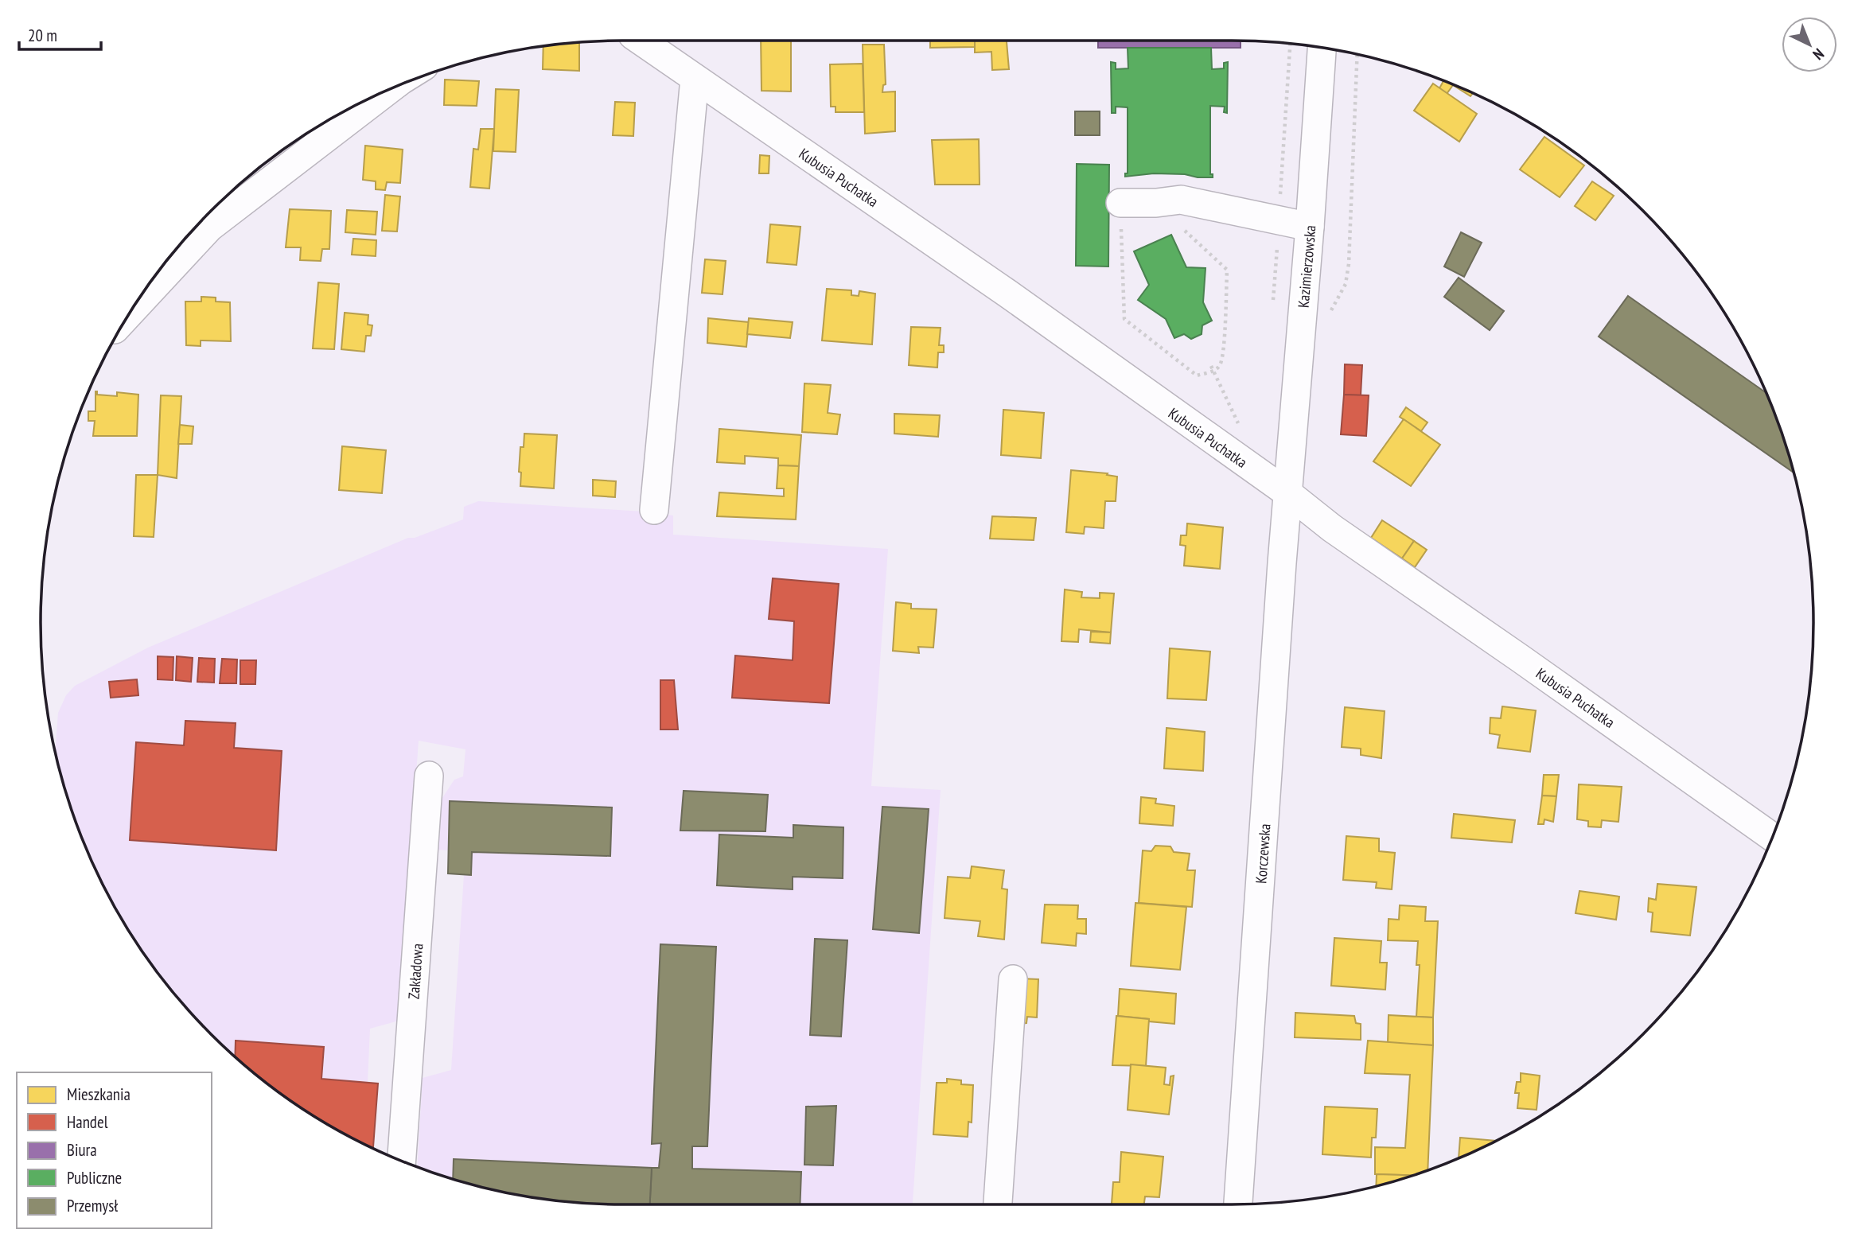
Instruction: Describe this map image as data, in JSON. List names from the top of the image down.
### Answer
{
  "streets": {
    "street": [
      "Kubusia Puchatka",
      "Kazimierzowska",
      "Korczewska",
      "Zakładowa"
    ]
  },
  "crossings": [
    ["Kubusia Puchatka", "Kazimierzowska"],
    ["Kubusia Puchatka", "Korczewska"],
    ["Kazimierzowska", "Korczewska"]
  ],
  "legend": [
    "Mieszkania",
    "Handel",
    "Biura",
    "Publiczne",
    "Przemysł"
  ],
  "scale_bar": "20 m",
  "north": "bottom right"
}
